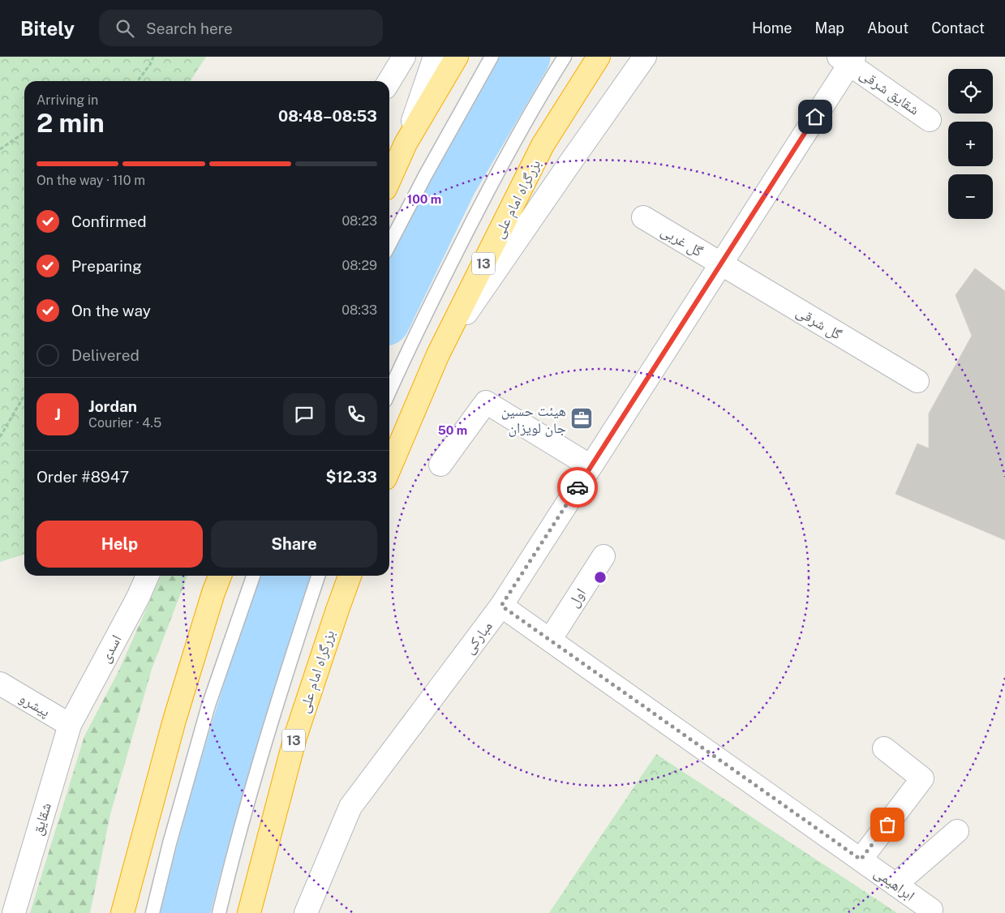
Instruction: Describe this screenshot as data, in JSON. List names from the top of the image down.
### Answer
{
  "streets": {
    "highway": ["بزرگراه امام علی", "13"],
    "street": [
      "شقایق شرقی",
      "گل غربی",
      "گل شرقی",
      "اول",
      "مبارکی",
      "اسدی",
      "پیشرو",
      "شقایق",
      "ابراهیمی"
    ]
  },
  "crossings": [
    ["شقایق شرقی", "مبارکی"],
    ["گل غربی", "گل شرقی"],
    ["گل غربی", "مبارکی"],
    ["گل شرقی", "مبارکی"],
    ["اول", "ابراهیمی"],
    ["مبارکی", "ابراهیمی"],
    ["اسدی", "پیشرو"],
    ["اسدی", "شقایق"],
    ["پیشرو", "شقایق"]
  ],
  "places": {
    "office": ["هیئت حسین جان لویزان"]
  },
  "page": {
    "header": "Bitely",
    "search": "Search here",
    "nav": [
      "Home",
      "Map",
      "About",
      "Contact"
    ],
    "map_buttons": ["+", "−"],
    "heading": ["2 min", "Arriving in", "08:48–08:53"],
    "panel": [
      "Jordan",
      "Courier · 4.5",
      "Order #8947",
      "$12.33"
    ],
    "bar": "On the way · 110 m",
    "list": [
      ["Confirmed", "08:23"],
      ["Preparing", "08:29"],
      ["On the way", "08:33"],
      "Delivered"
    ],
    "round": "J",
    "buttons": ["Help", "Share"]
  },
  "rings": ["100 m", "50 m"]
}
